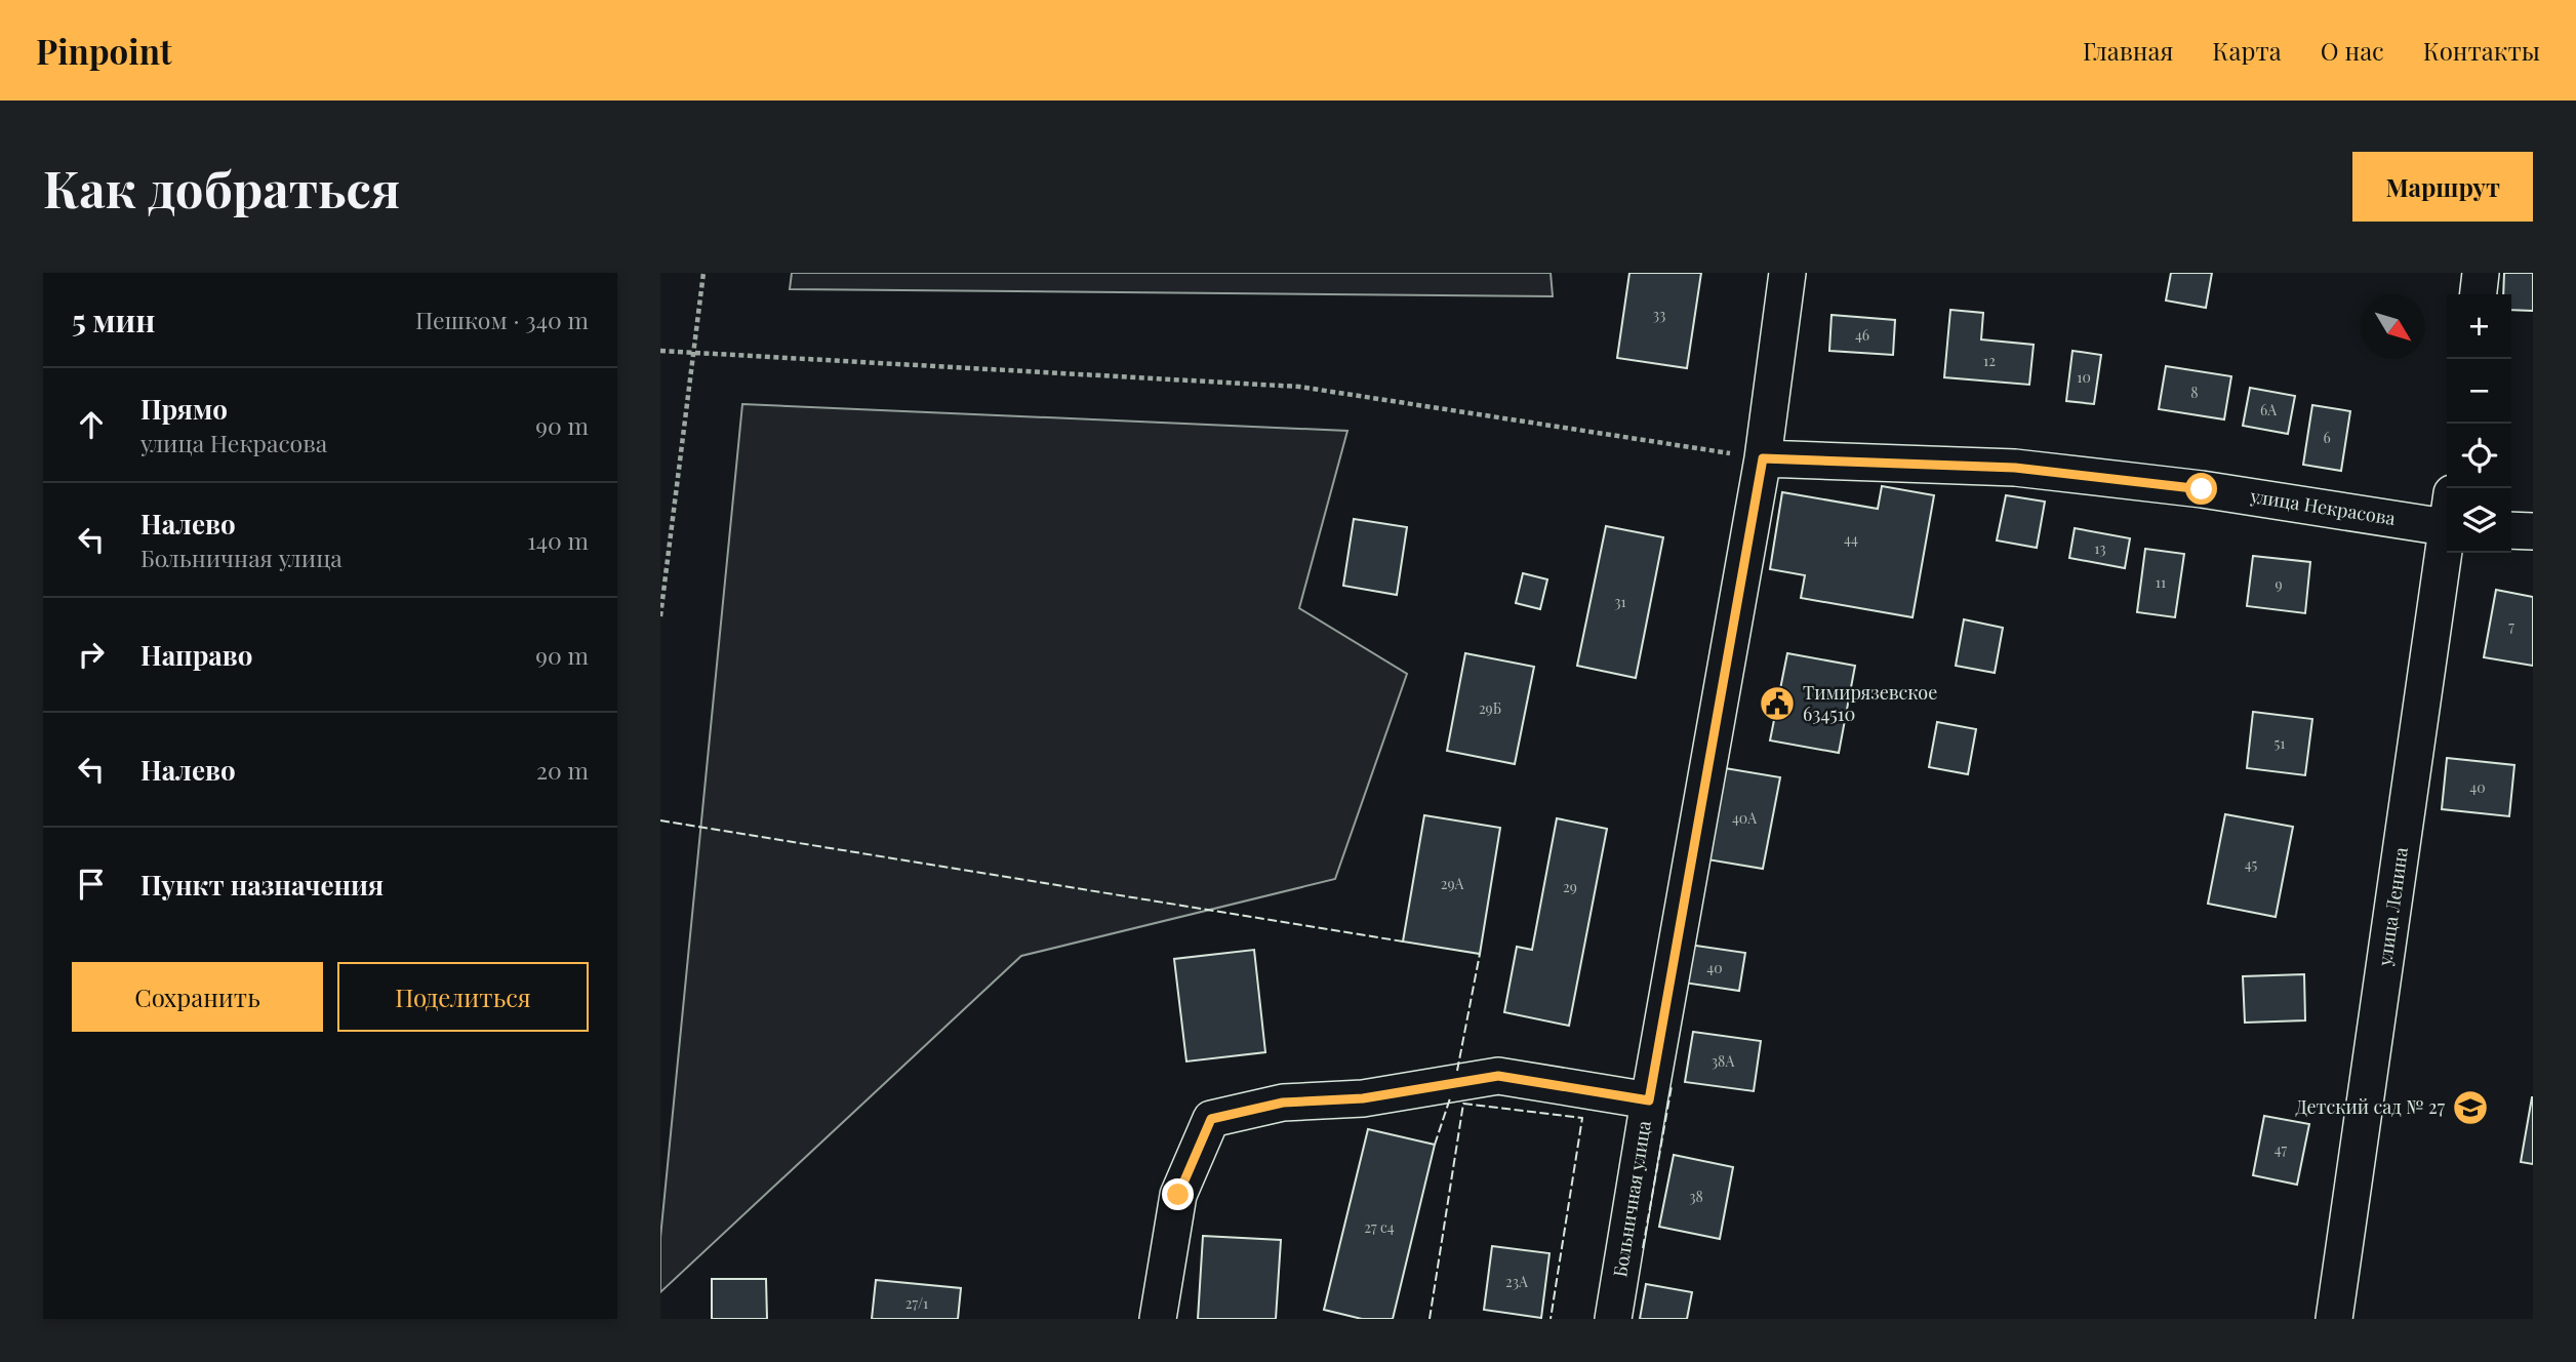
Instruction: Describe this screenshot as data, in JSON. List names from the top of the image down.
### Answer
{
  "streets": {
    "street": ["улица Некрасова", "улица Ленина", "Больничная улица"]
  },
  "crossings": [
    ["улица Некрасова", "Больничная улица"]
  ],
  "places": {
    "public building": ["Тимирязевское 634510"],
    "school or university": ["Детский сад № 27"]
  },
  "house_numbers": [
    "33",
    "46",
    "12",
    "10",
    "8",
    "6А",
    "6",
    "44",
    "13",
    "11",
    "9",
    "31",
    "7",
    "29Б",
    "51",
    "40",
    "40А",
    "45",
    "29А",
    "29",
    "40",
    "38А",
    "47",
    "38",
    "27 с4",
    "23А",
    "27/1"
  ],
  "north": "bottom right",
  "page": {
    "header": "Pinpoint",
    "nav": [
      "Главная",
      "Карта",
      "О нас",
      "Контакты"
    ],
    "buttons": [
      "Маршрут",
      ["Сохранить", "Поделиться"]
    ],
    "title": "Как добраться",
    "heading": ["5 мин", "Пешком · 340 m"],
    "map_buttons": ["+", "−"],
    "list": [
      ["Прямо", "улица Некрасова", "90 m"],
      ["Налево", "Больничная улица", "140 m"],
      ["Направо", "90 m"],
      ["Налево", "20 m"],
      "Пункт назначения"
    ]
  }
}
